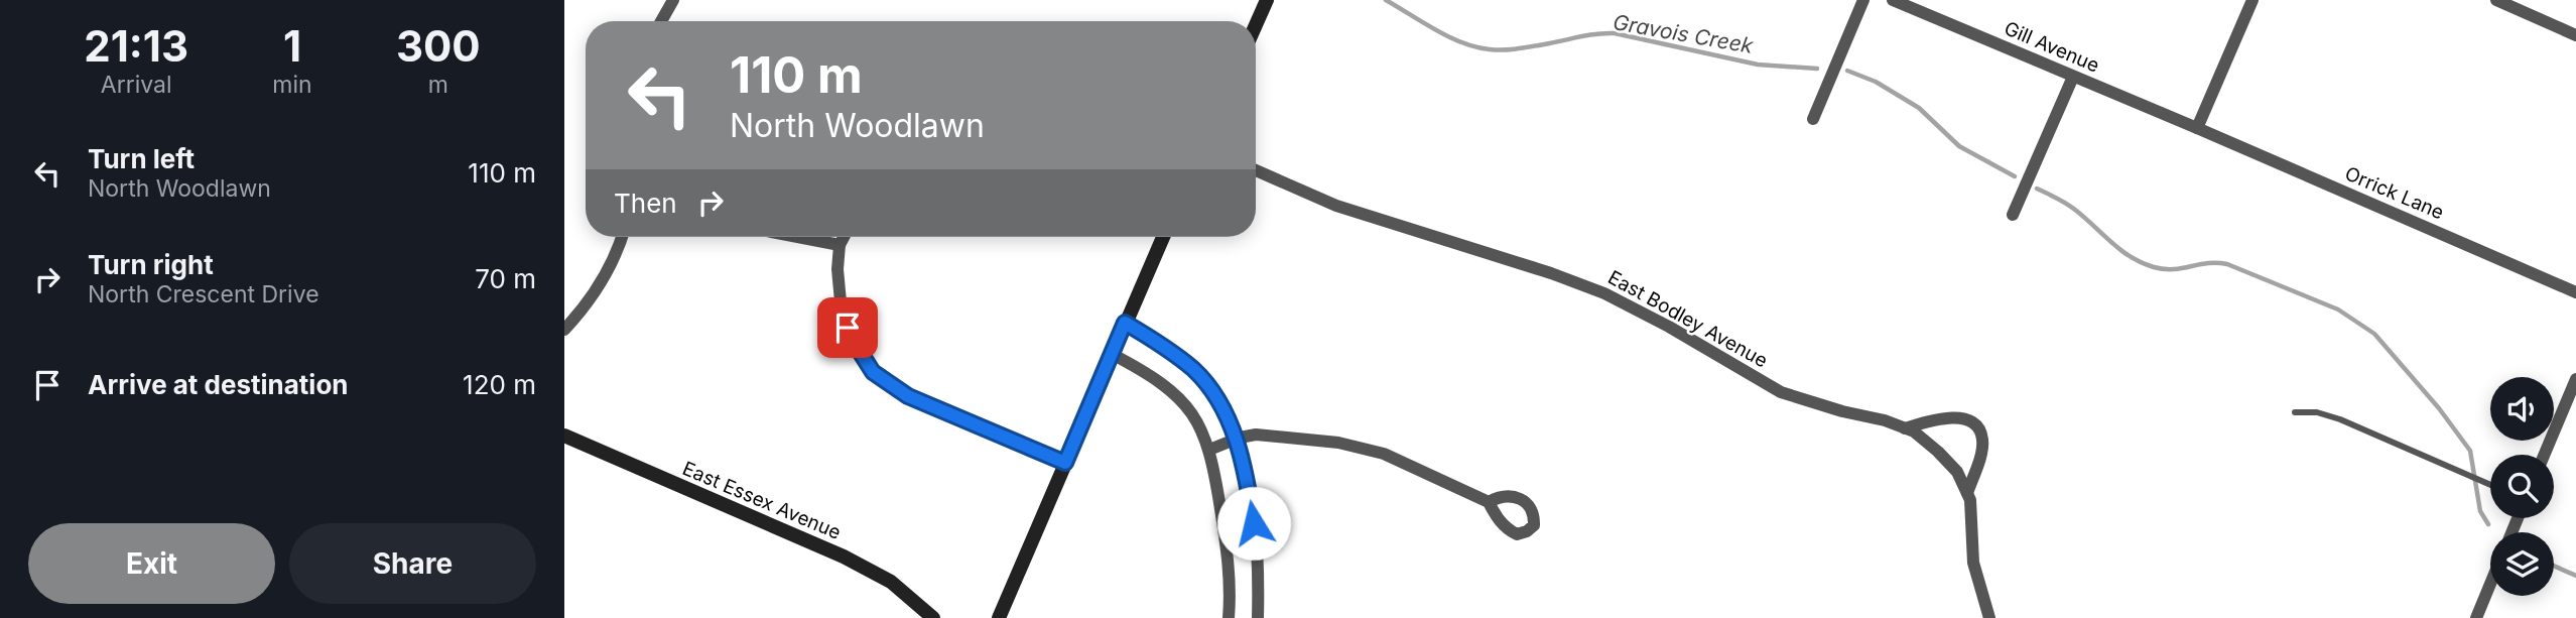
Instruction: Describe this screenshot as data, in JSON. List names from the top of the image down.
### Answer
{
  "streets": {
    "street": [
      "Gill Avenue",
      "Orrick Lane",
      "East Bodley Avenue",
      "East Essex Avenue"
    ]
  },
  "crossings": [
    ["Gill Avenue", "Orrick Lane"]
  ],
  "water": ["Gravois Creek"],
  "page": {
    "eta": [
      "21:13",
      "Arrival",
      "1",
      "min",
      "300",
      "m"
    ],
    "turn": ["110 m", "North Woodlawn"],
    "list": [
      {
        "name": "Turn left",
        "note": "North Woodlawn",
        "value": "110 m"
      },
      {
        "name": "Turn right",
        "note": "North Crescent Drive",
        "value": "70 m"
      },
      {
        "name": "Arrive at destination",
        "value": "120 m"
      }
    ],
    "then": "Then",
    "buttons": ["Exit", "Share"]
  }
}
